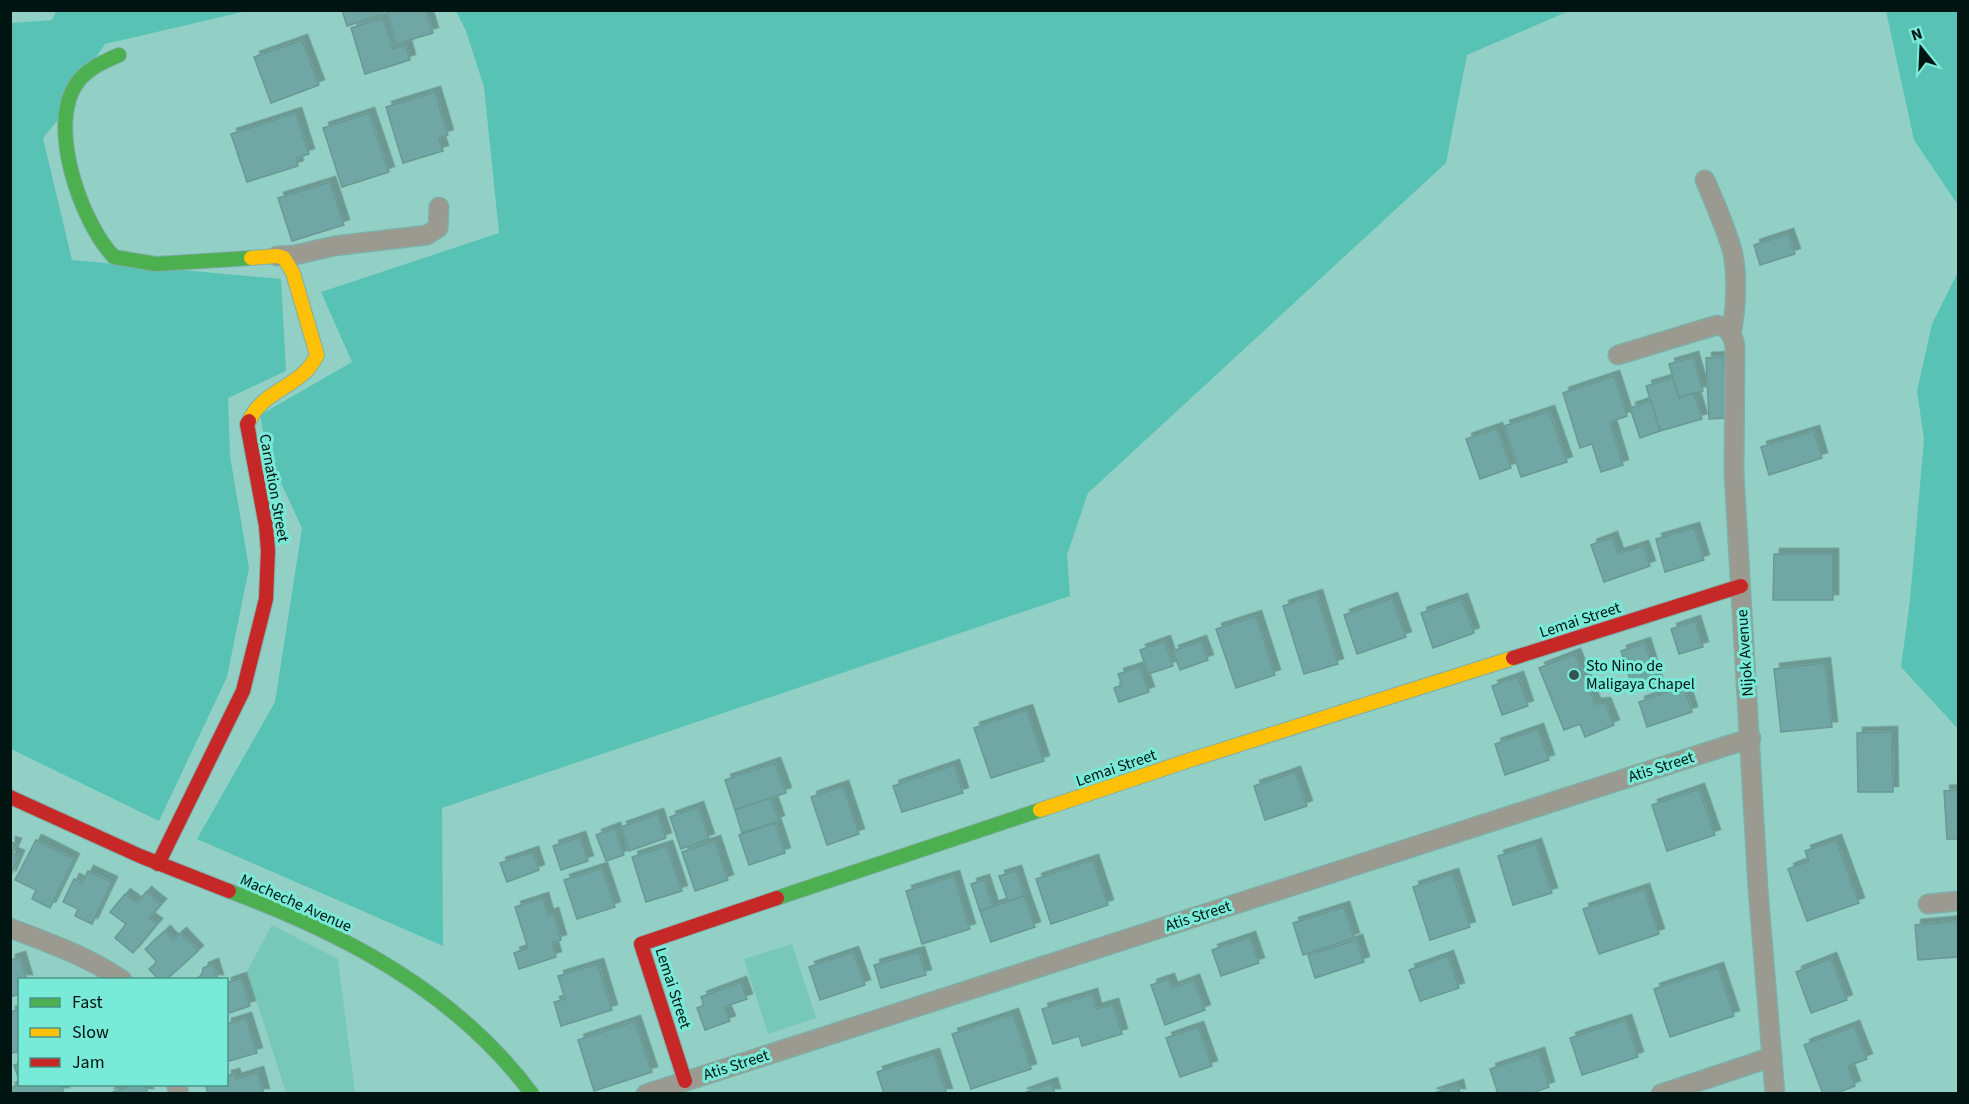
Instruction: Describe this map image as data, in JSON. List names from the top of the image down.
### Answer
{
  "streets": {
    "street": [
      "Carnation Street",
      "Lemai Street",
      "Nijok Avenue",
      "Atis Street",
      "Macheche Avenue"
    ]
  },
  "crossings": [
    ["Carnation Street", "Macheche Avenue"],
    ["Lemai Street", "Nijok Avenue"],
    ["Lemai Street", "Atis Street"],
    ["Nijok Avenue", "Atis Street"]
  ],
  "places": ["Sto Nino de Maligaya Chapel"],
  "legend": ["Fast", "Slow", "Jam"],
  "north": "top"
}
